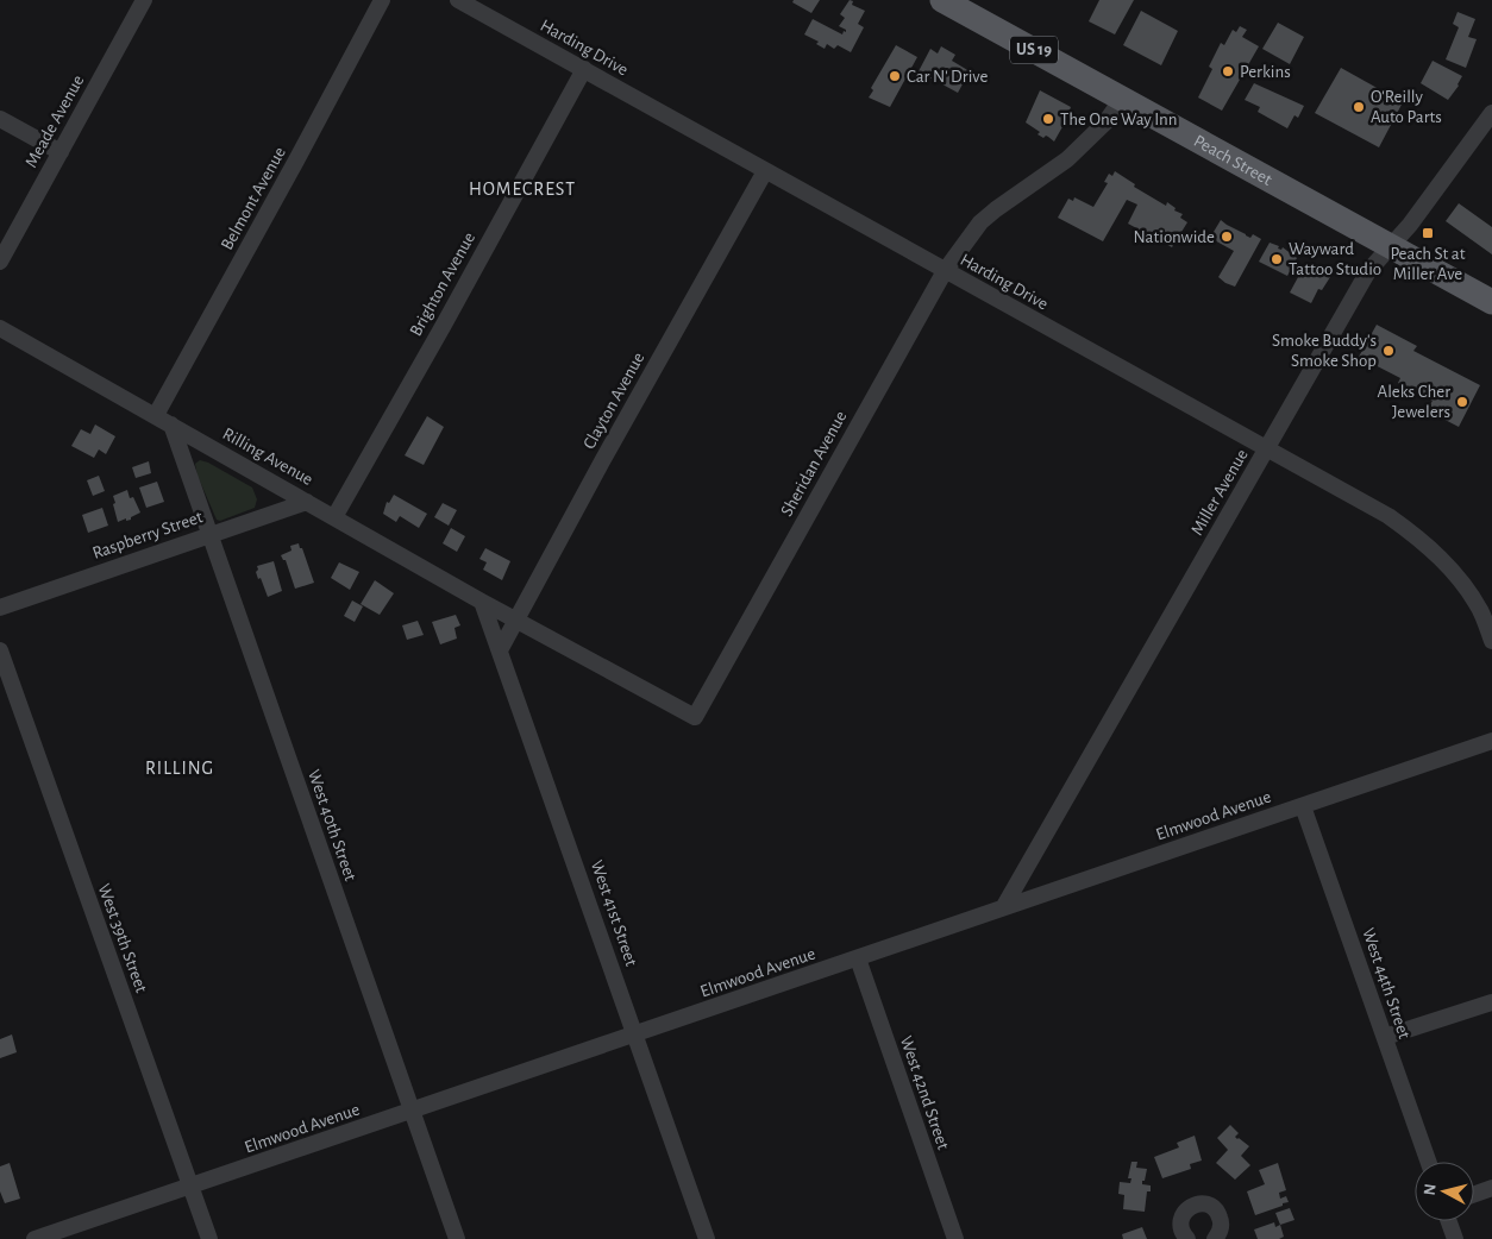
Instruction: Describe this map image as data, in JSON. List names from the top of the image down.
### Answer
{
  "streets": {
    "main road": ["US 19", "Peach Street"],
    "street": [
      "Harding Drive",
      "Meade Avenue",
      "Belmont Avenue",
      "Brighton Avenue",
      "Clayton Avenue",
      "Rilling Avenue",
      "Sheridan Avenue",
      "Miller Avenue",
      "Raspberry Street",
      "Elmwood Avenue",
      "West 40th Street",
      "West 41st Street",
      "West 39th Street",
      "West 44th Street",
      "West 42nd Street"
    ]
  },
  "crossings": [
    ["Harding Drive", "Brighton Avenue"],
    ["Harding Drive", "Clayton Avenue"],
    ["Harding Drive", "Sheridan Avenue"],
    ["Harding Drive", "Miller Avenue"],
    ["Peach Street", "Sheridan Avenue"],
    ["Peach Street", "Miller Avenue"],
    ["Belmont Avenue", "Rilling Avenue"],
    ["Brighton Avenue", "Rilling Avenue"],
    ["Clayton Avenue", "Rilling Avenue"],
    ["Clayton Avenue", "Sheridan Avenue"],
    ["Clayton Avenue", "West 41st Street"],
    ["Rilling Avenue", "Sheridan Avenue"],
    ["Rilling Avenue", "Raspberry Street"],
    ["Rilling Avenue", "West 40th Street"],
    ["Rilling Avenue", "West 41st Street"],
    ["Miller Avenue", "Elmwood Avenue"],
    ["Raspberry Street", "West 40th Street"],
    ["Elmwood Avenue", "West 40th Street"],
    ["Elmwood Avenue", "West 41st Street"],
    ["Elmwood Avenue", "West 39th Street"],
    ["Elmwood Avenue", "West 44th Street"],
    ["Elmwood Avenue", "West 42nd Street"]
  ],
  "districts": ["HOMECREST", "RILLING"],
  "places": {
    "other": [
      "Perkins",
      "Car N' Drive",
      "O'Reilly Auto Parts",
      "The One Way Inn",
      "Nationwide",
      "Wayward Tattoo Studio",
      "Smoke Buddy's Smoke Shop",
      "Aleks Cher Jewelers"
    ],
    "transit": ["Peach St at Miller Ave"]
  },
  "north": "left"
}
